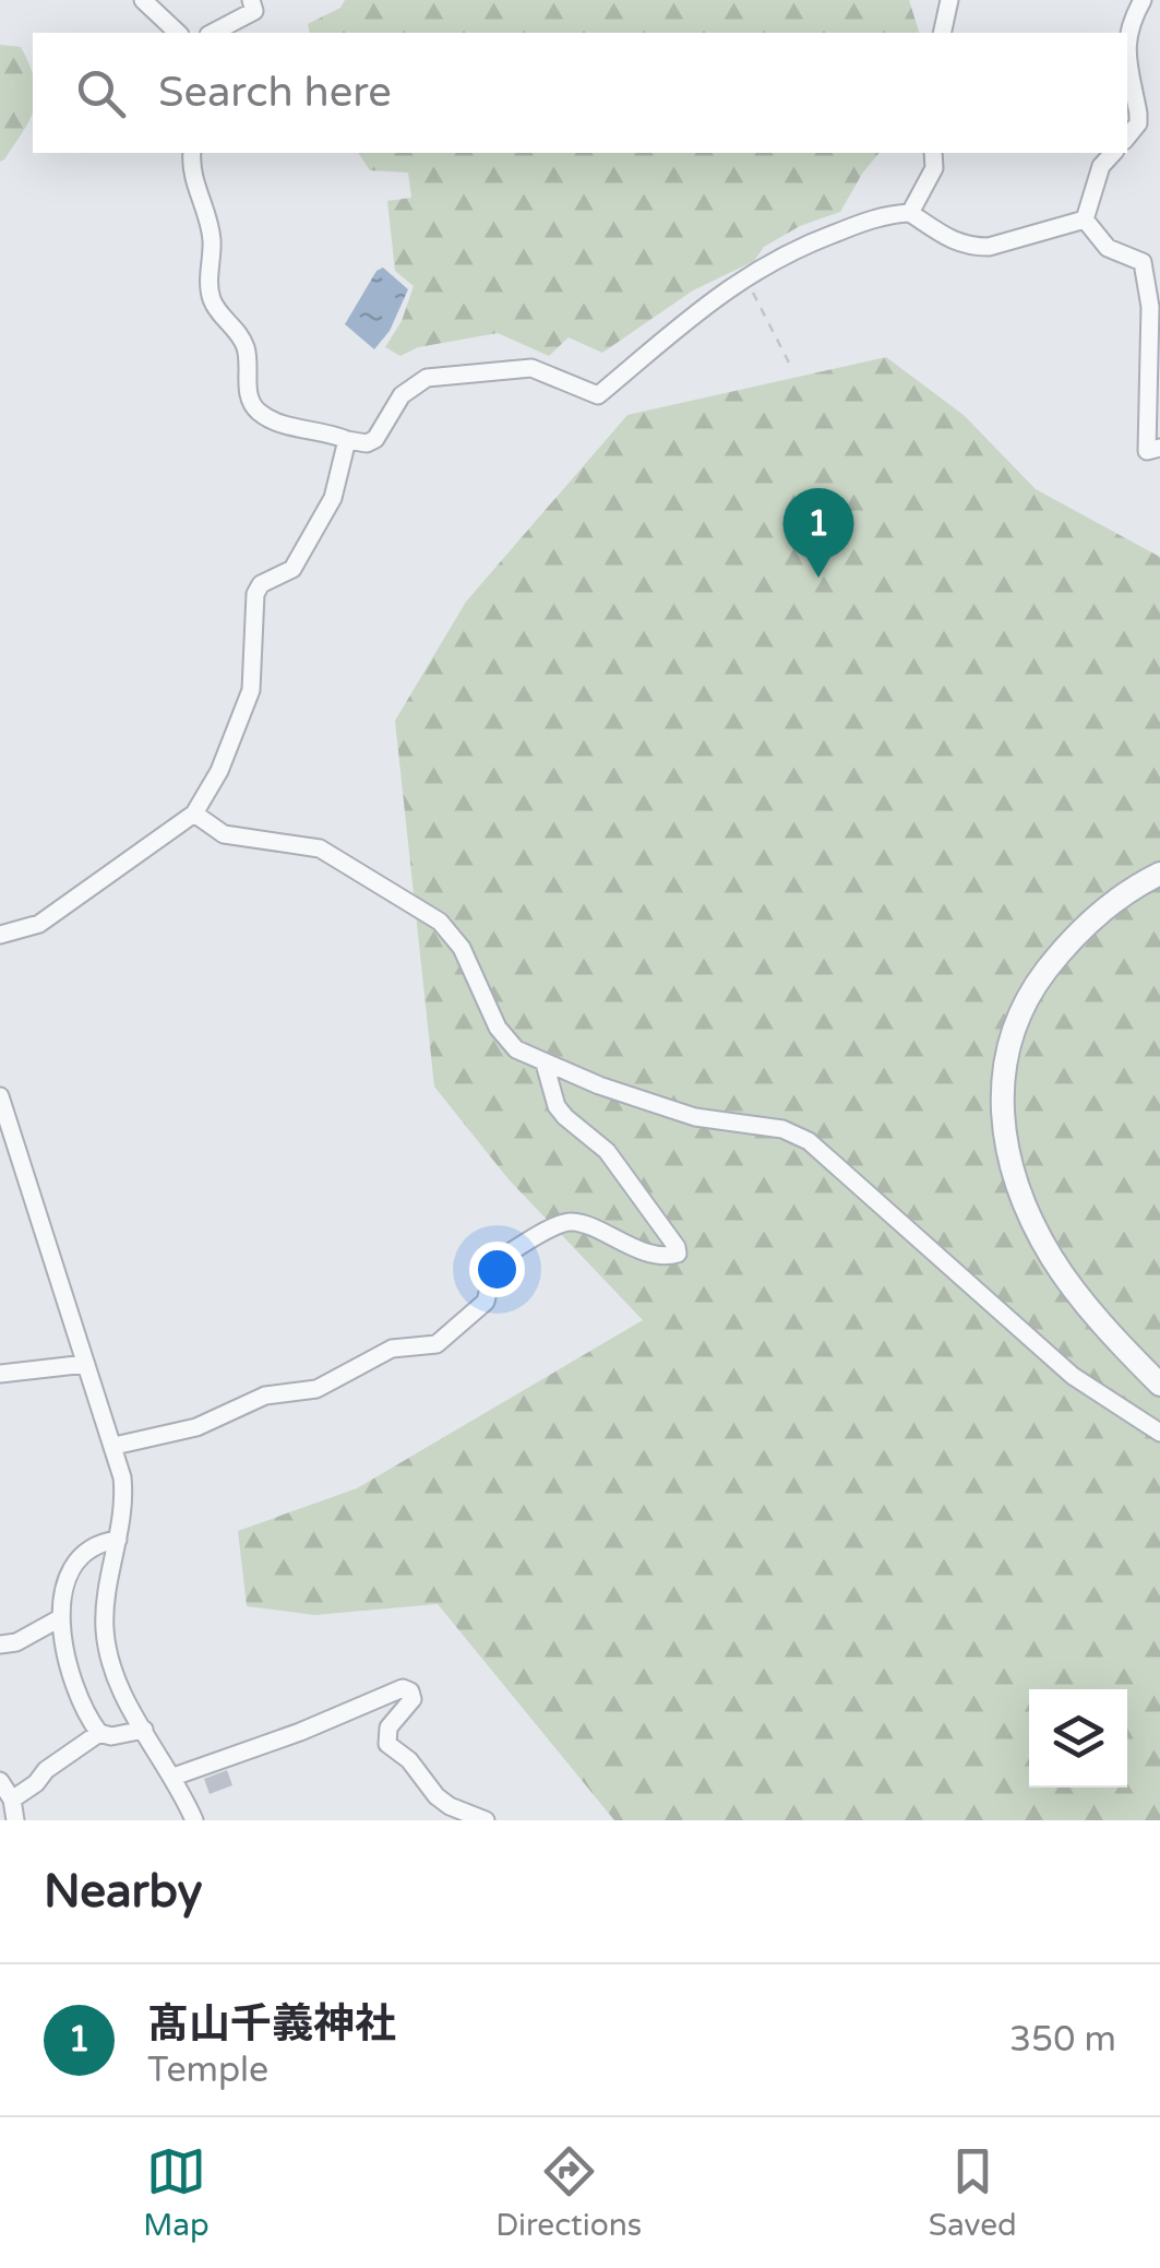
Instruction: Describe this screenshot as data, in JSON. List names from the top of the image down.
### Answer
{
  "page": {
    "search": "Search here",
    "pins": "1",
    "heading": "Nearby",
    "list": [
      {
        "mark": "1",
        "name": "髙山千義神社",
        "note": "Temple",
        "value": "350 m"
      }
    ],
    "nav": ["Map", "Directions", "Saved"]
  }
}
